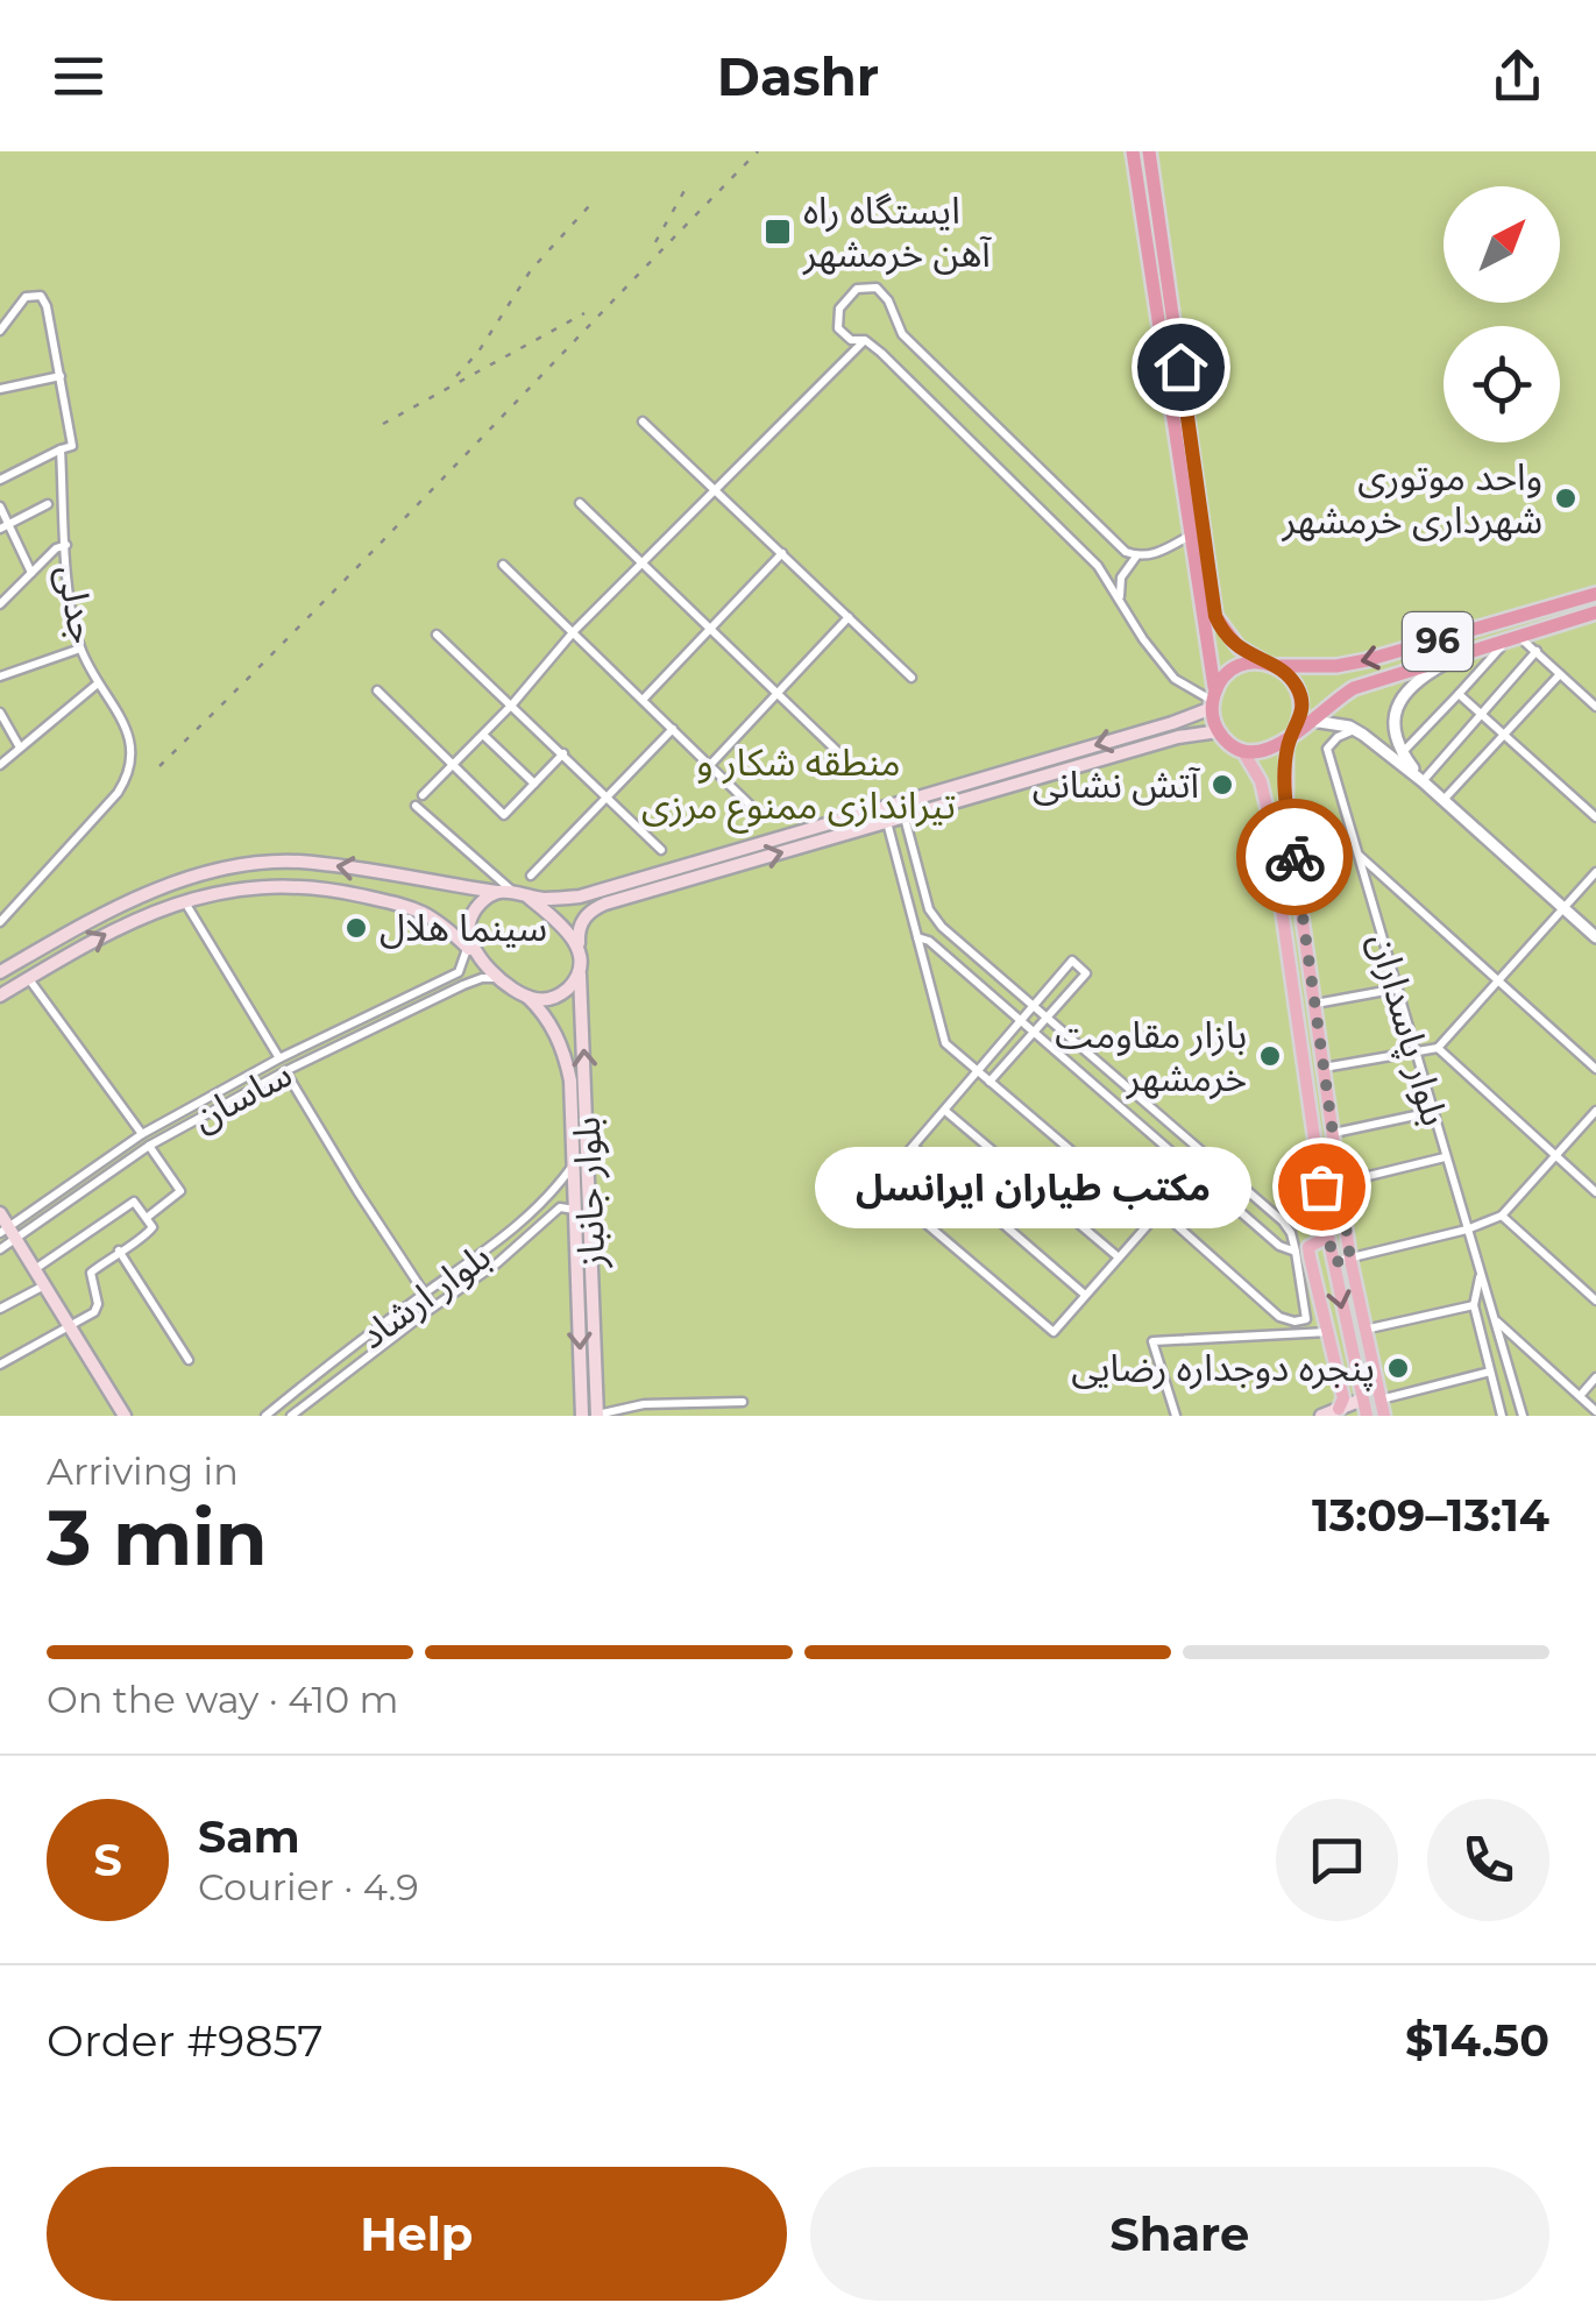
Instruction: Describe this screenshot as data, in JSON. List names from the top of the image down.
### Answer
{
  "streets": {
    "highway": ["96"],
    "main road": ["بلوار جانباز"],
    "street": [
      "جدلی",
      "بلوار پاسداران",
      "ساسان",
      "بلوار ارشاد"
    ]
  },
  "crossings": [
    ["ساسان", "بلوار جانباز"],
    ["بلوار جانباز", "بلوار ارشاد"]
  ],
  "parks": ["منطقه شکار و تیراندازی ممنوع مرزی"],
  "places": {
    "transit": ["ایستگاه راه آهن خرمشهر"],
    "other": [
      "واحد موتوری شهرداری خرمشهر",
      "آتش نشانی",
      "سینما هلال",
      "بازار مقاومت خرمشهر",
      "مكتب طياران ايرانسل",
      "پنجره دوجداره رضایی"
    ]
  },
  "north": "top right",
  "page": {
    "header": "Dashr",
    "bubble": "مكتب طياران ايرانسل",
    "heading": ["3 min", "Arriving in", "13:09–13:14"],
    "panel": [
      "Sam",
      "Courier · 4.9",
      "Order #9857",
      "$14.50"
    ],
    "bar": "On the way · 410 m",
    "round": "S",
    "buttons": ["Help", "Share"]
  }
}
